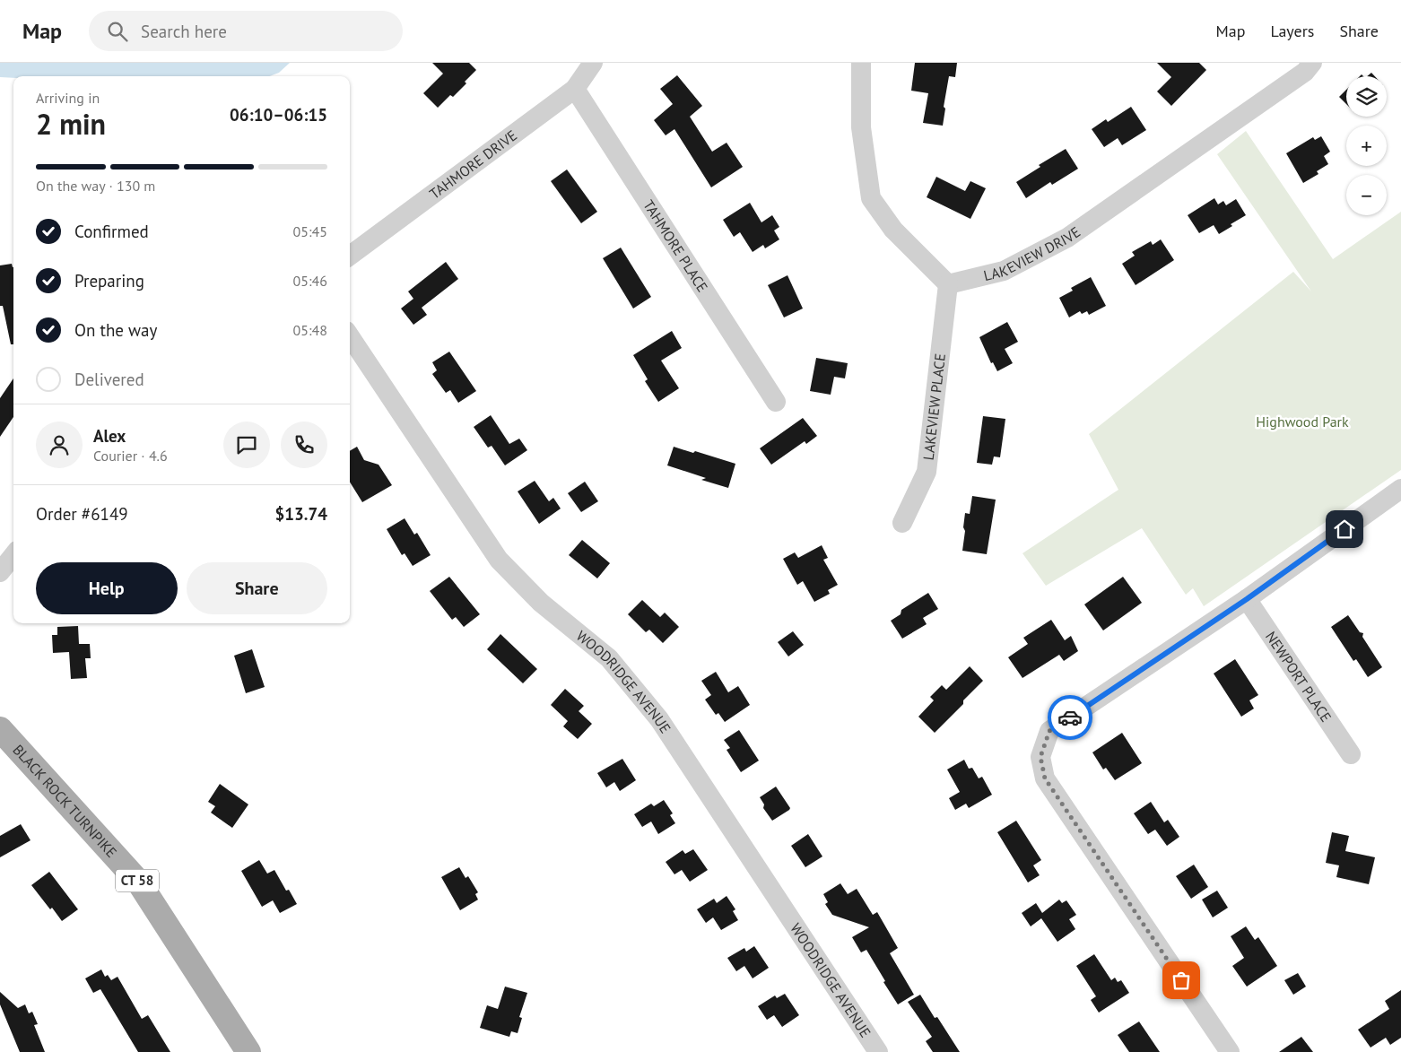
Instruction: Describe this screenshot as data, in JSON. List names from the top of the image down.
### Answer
{
  "streets": {
    "main road": ["BLACK ROCK TURNPIKE", "CT 58"],
    "street": [
      "TAHMORE DRIVE",
      "TAHMORE PLACE",
      "LAKEVIEW DRIVE",
      "LAKEVIEW PLACE",
      "NEWPORT PLACE",
      "WOODRIDGE AVENUE"
    ]
  },
  "crossings": [
    ["TAHMORE DRIVE", "TAHMORE PLACE"],
    ["LAKEVIEW DRIVE", "LAKEVIEW PLACE"]
  ],
  "parks": ["Highwood Park"],
  "page": {
    "header": "Map",
    "search": "Search here",
    "nav": ["Map", "Layers", "Share"],
    "map_buttons": ["+", "−"],
    "heading": ["2 min", "Arriving in", "06:10–06:15"],
    "panel": [
      "Alex",
      "Courier · 4.6",
      "Order #6149",
      "$13.74"
    ],
    "bar": "On the way · 130 m",
    "list": [
      ["Confirmed", "05:45"],
      ["Preparing", "05:46"],
      ["On the way", "05:48"],
      "Delivered"
    ],
    "buttons": ["Help", "Share"]
  }
}
